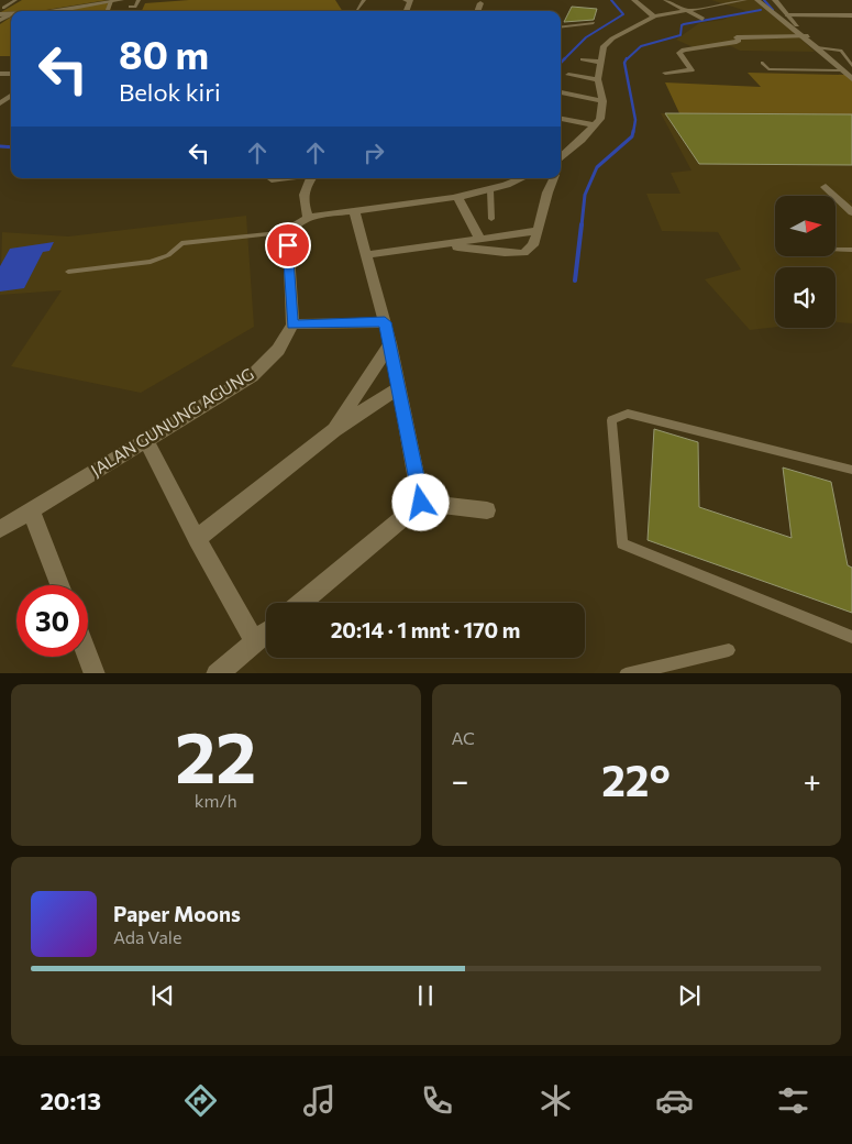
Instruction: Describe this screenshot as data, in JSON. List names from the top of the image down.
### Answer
{
  "streets": {
    "street": ["JALAN GUNUNG AGUNG"]
  },
  "north": "right",
  "page": {
    "turn": ["80 m", "Belok kiri"],
    "limit": "30",
    "trip": "20:14 · 1 mnt · 170 m",
    "tile": [
      ["22", "km/h"],
      "AC"
    ],
    "heat": ["−", "22°", "+"],
    "song": ["Paper Moons", "Ada Vale"],
    "tabs": "20:13"
  }
}
